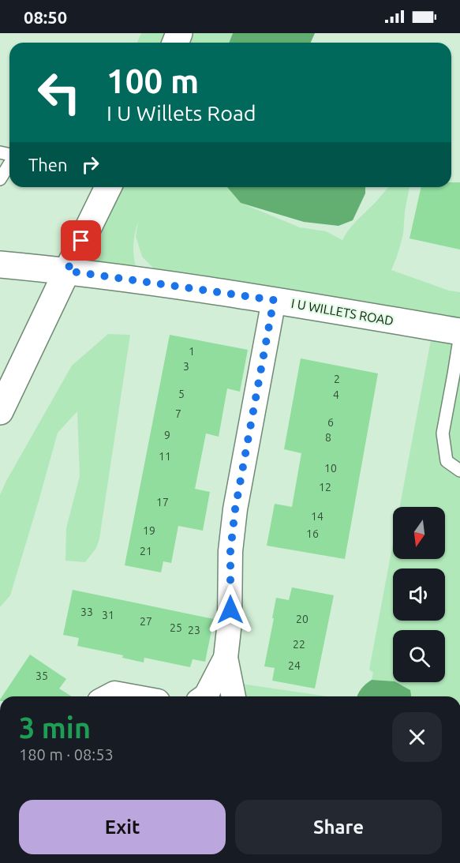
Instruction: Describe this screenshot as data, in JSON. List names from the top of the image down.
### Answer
{
  "streets": {
    "street": ["I U WILLETS ROAD"]
  },
  "house_numbers": [
    "1",
    "3",
    "2",
    "5",
    "4",
    "7",
    "6",
    "9",
    "8",
    "11",
    "10",
    "12",
    "17",
    "14",
    "19",
    "16",
    "21",
    "33",
    "31",
    "20",
    "27",
    "25",
    "23",
    "22",
    "24",
    "35"
  ],
  "north": "bottom",
  "page": {
    "status": "08:50",
    "turn": ["100 m", "I U Willets Road"],
    "then": "Then",
    "heading": ["3 min", "180 m · 08:53"],
    "buttons": ["Exit", "Share"]
  }
}
